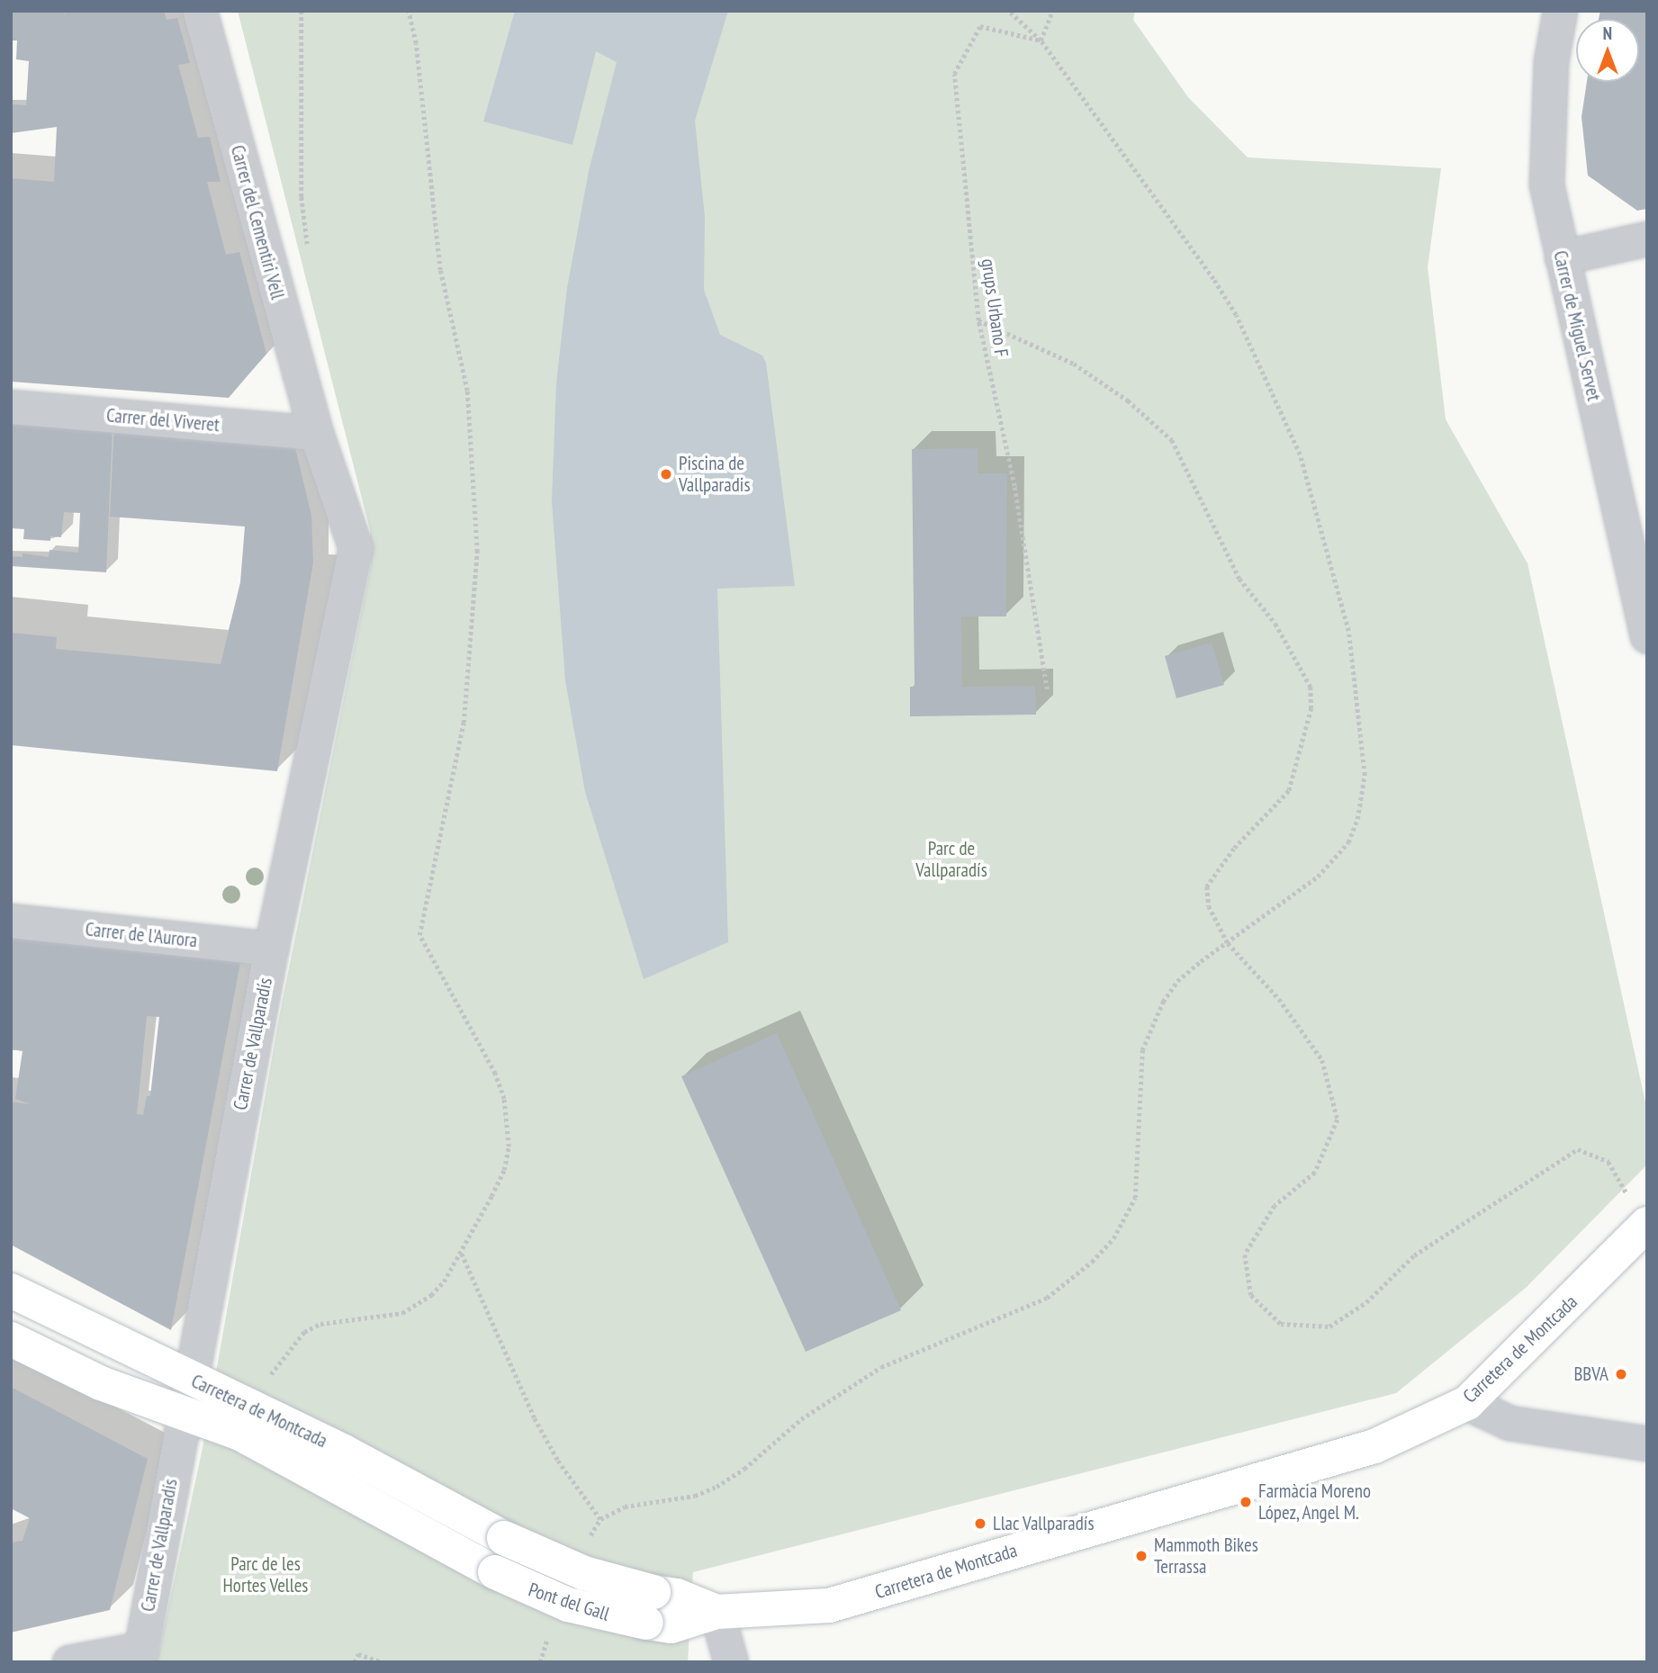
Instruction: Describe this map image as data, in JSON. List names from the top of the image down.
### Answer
{
  "streets": {
    "street": [
      "Carrer del Cementiri Vell",
      "Carrer de Miguel Servet",
      "Carrer del Viveret",
      "Carrer de l'Aurora",
      "Carrer de Vallparadís",
      "Carretera de Montcada",
      "Pont del Gall"
    ],
    "path": ["grups Urbano F"]
  },
  "crossings": [
    ["Carrer del Cementiri Vell", "Carrer del Viveret"],
    ["Carrer del Cementiri Vell", "Carrer de Vallparadís"],
    ["Carrer del Viveret", "Carrer de Vallparadís"],
    ["Carrer de l'Aurora", "Carrer de Vallparadís"],
    ["Carrer de Vallparadís", "Carretera de Montcada"],
    ["Carretera de Montcada", "Pont del Gall"]
  ],
  "parks": ["Parc de Vallparadís", "Parc de les Hortes Velles"],
  "places": [
    "Piscina de Vallparadis",
    "BBVA",
    "Farmàcia Moreno López, Angel M.",
    "Llac Vallparadís",
    "Mammoth Bikes Terrassa"
  ],
  "north": "top"
}
